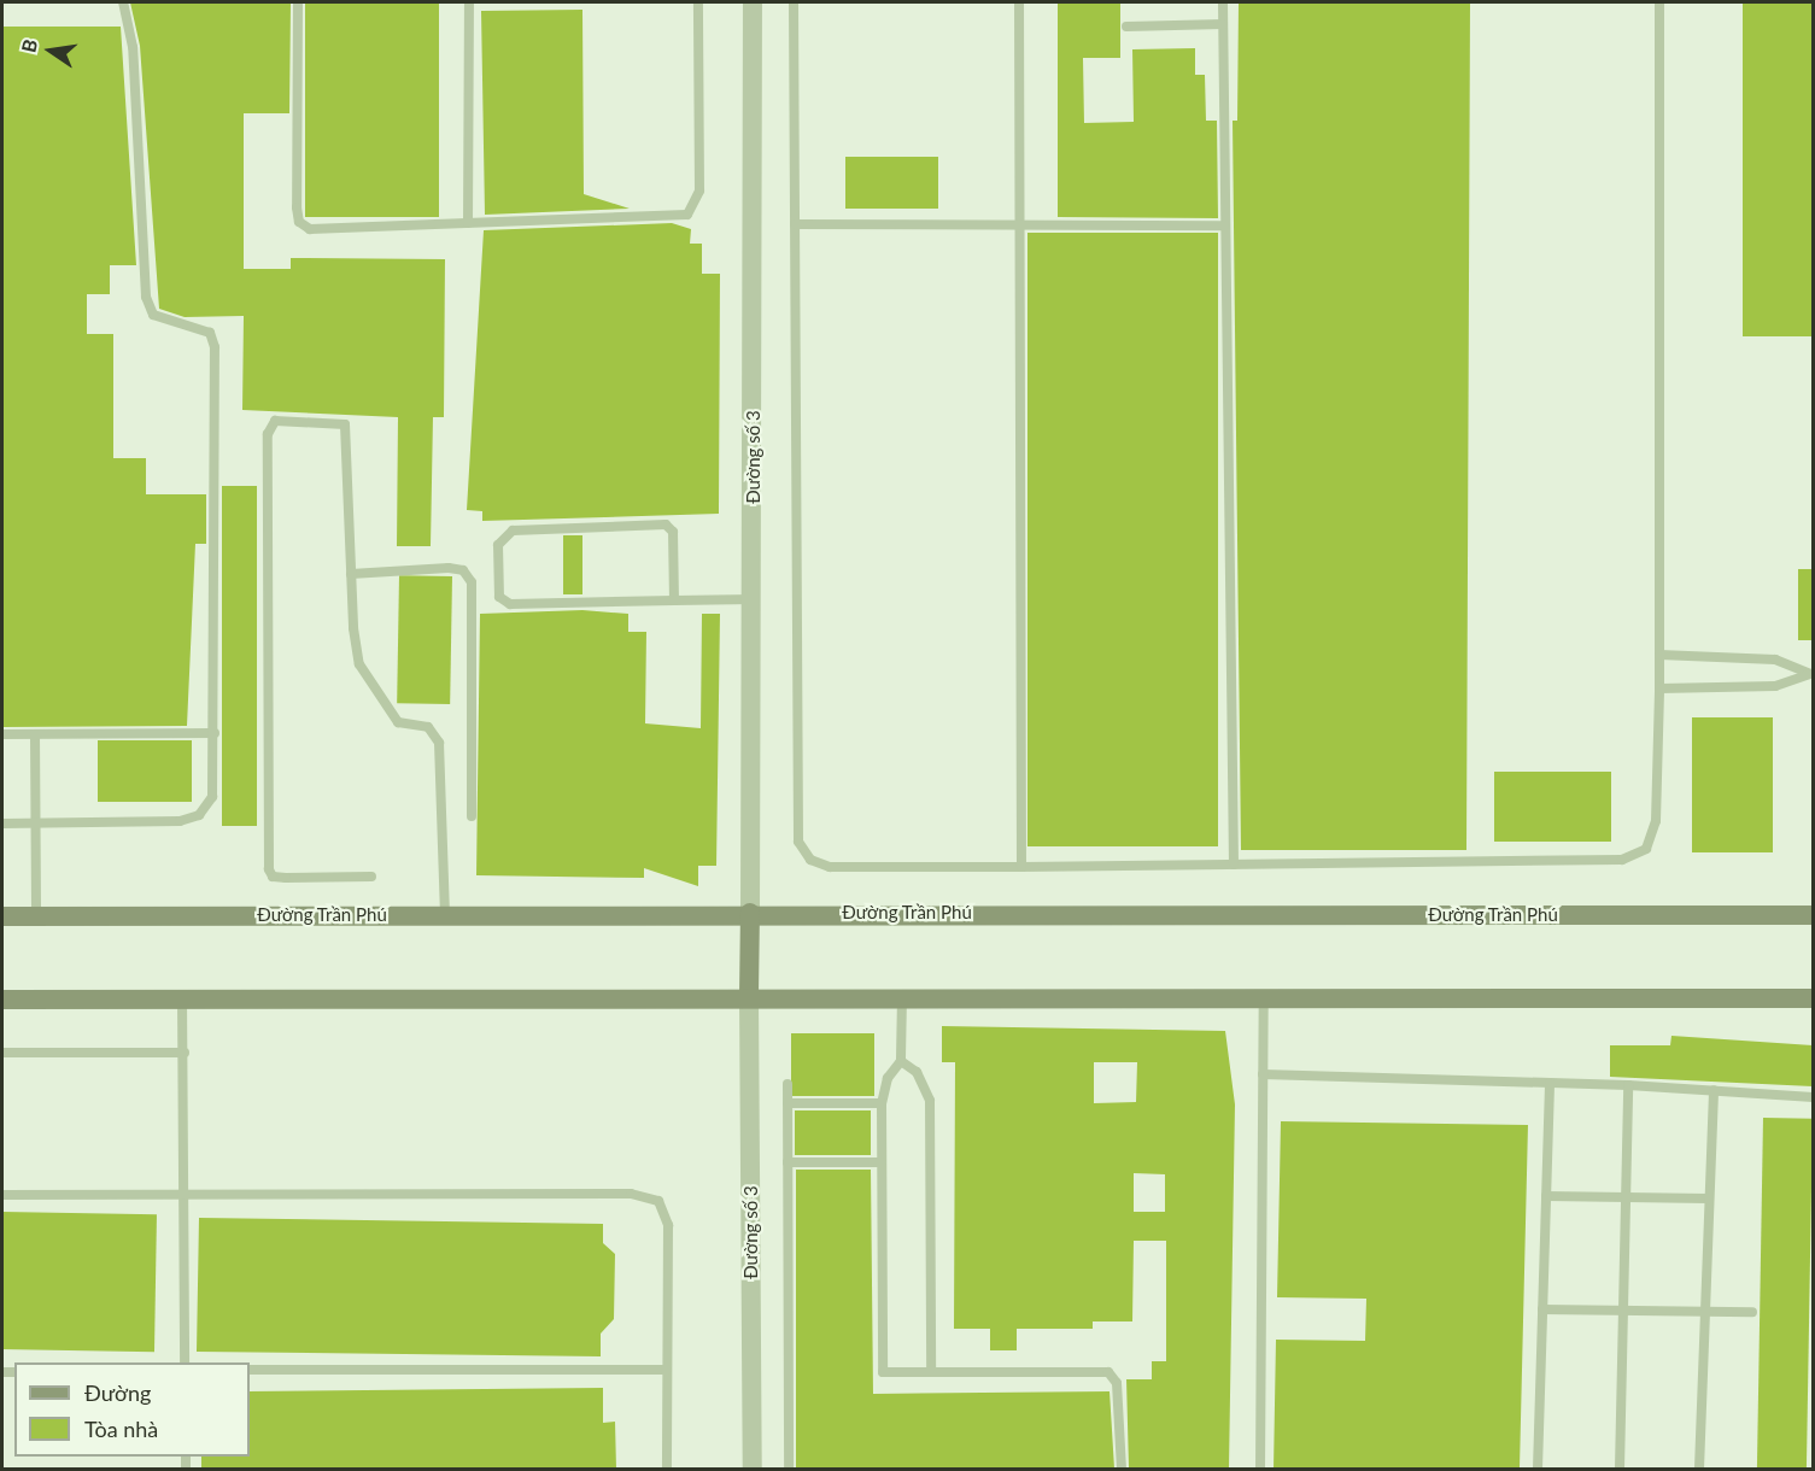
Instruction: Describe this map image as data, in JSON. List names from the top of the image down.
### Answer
{
  "streets": {
    "main road": ["Đường Trần Phú"],
    "street": ["Đường số 3"]
  },
  "crossings": [
    ["Đường số 3", "Đường Trần Phú"]
  ],
  "legend": ["Đường", "Tòa nhà"],
  "north": "left"
}
